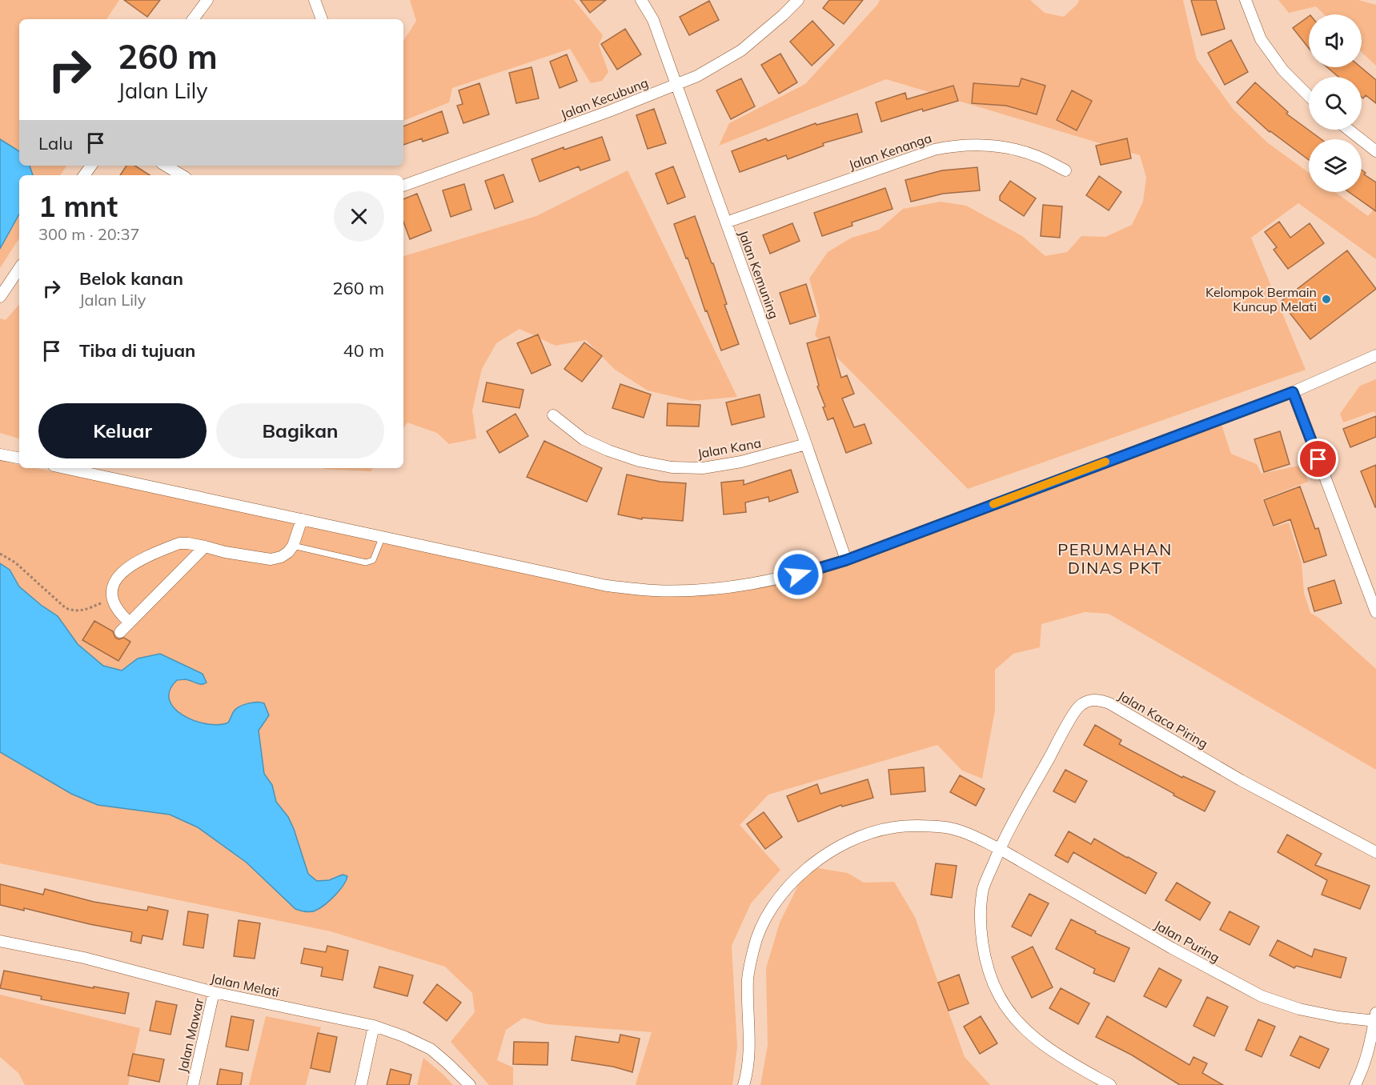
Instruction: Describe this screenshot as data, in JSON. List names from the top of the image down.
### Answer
{
  "streets": {
    "street": [
      "Jalan Kecubung",
      "Jalan Kenanga",
      "Jalan Kemuning",
      "Jalan Kana",
      "Jalan Kaca Piring",
      "Jalan Puring",
      "Jalan Melati",
      "Jalan Mawar"
    ]
  },
  "crossings": [
    ["Jalan Kecubung", "Jalan Kemuning"],
    ["Jalan Kenanga", "Jalan Kemuning"],
    ["Jalan Kemuning", "Jalan Kana"],
    ["Jalan Kaca Piring", "Jalan Puring"],
    ["Jalan Melati", "Jalan Mawar"]
  ],
  "districts": ["PERUMAHAN DINAS PKT"],
  "places": ["Kelompok Bermain Kuncup Melati"],
  "page": {
    "turn": ["260 m", "Jalan Lily"],
    "then": "Lalu",
    "heading": ["1 mnt", "300 m · 20:37"],
    "list": [
      {
        "name": "Belok kanan",
        "note": "Jalan Lily",
        "value": "260 m"
      },
      {
        "name": "Tiba di tujuan",
        "value": "40 m"
      }
    ],
    "buttons": ["Keluar", "Bagikan"]
  }
}
